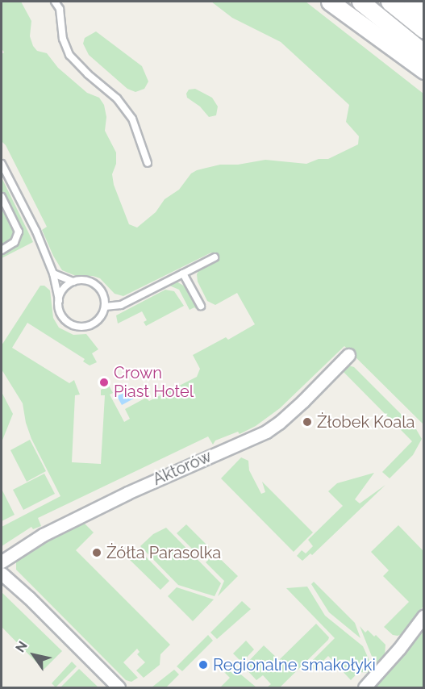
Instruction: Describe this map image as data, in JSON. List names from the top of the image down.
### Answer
{
  "streets": {
    "street": ["Aktorów"]
  },
  "places": [
    "Crown Piast Hotel",
    "Żłobek Koala",
    "Żółta Parasolka",
    "Regionalne smakołyki"
  ],
  "north": "top left"
}
